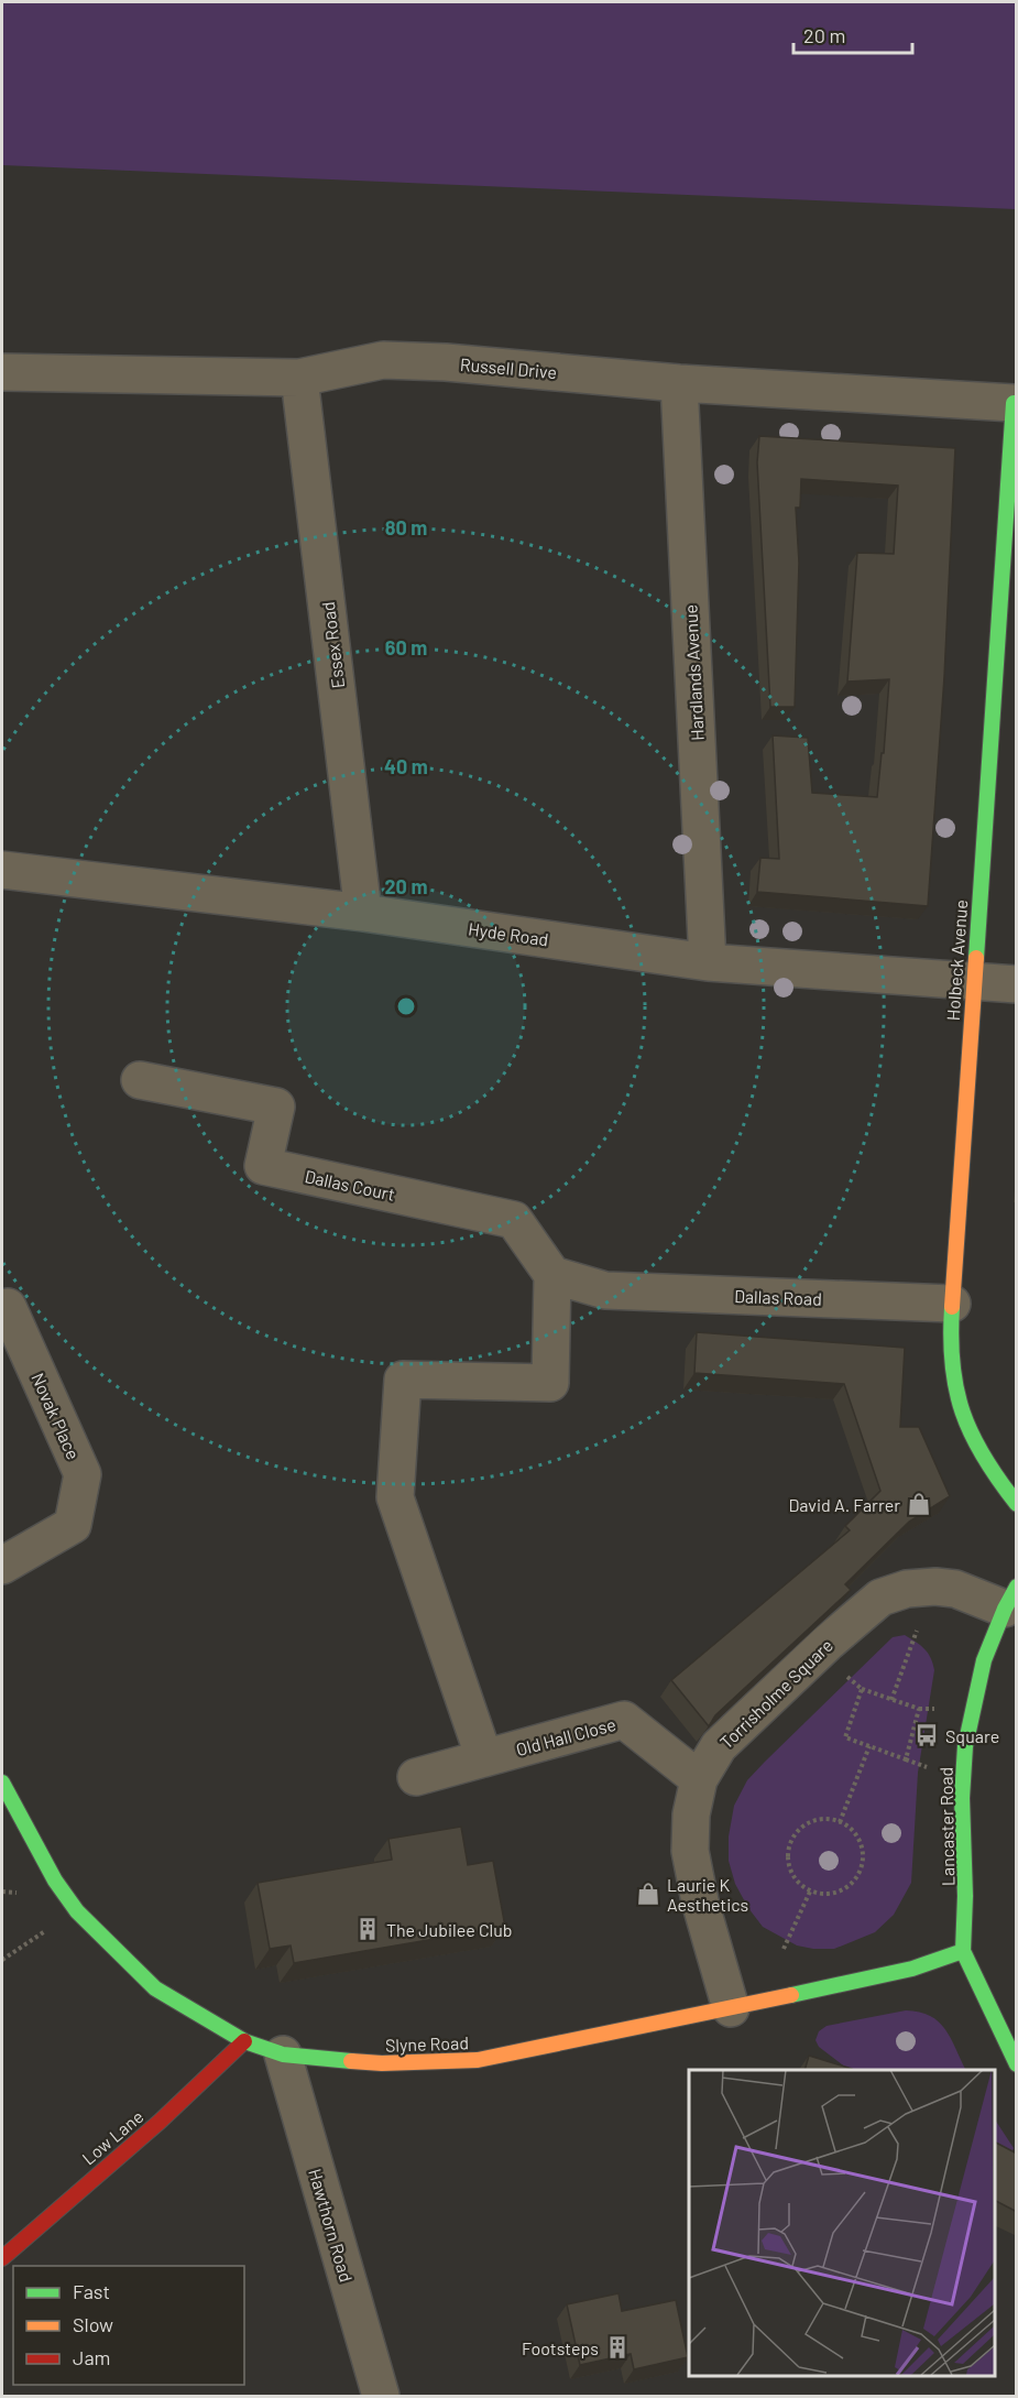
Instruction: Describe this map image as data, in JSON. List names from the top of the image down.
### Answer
{
  "streets": {
    "street": [
      "Russell Drive",
      "Essex Road",
      "Hardlands Avenue",
      "Hyde Road",
      "Holbeck Avenue",
      "Dallas Court",
      "Dallas Road",
      "Novak Place",
      "Torrisholme Square",
      "Old Hall Close",
      "Lancaster Road",
      "Slyne Road",
      "Low Lane",
      "Hawthorn Road"
    ]
  },
  "crossings": [
    ["Russell Drive", "Essex Road"],
    ["Russell Drive", "Hardlands Avenue"],
    ["Russell Drive", "Holbeck Avenue"],
    ["Essex Road", "Hyde Road"],
    ["Hardlands Avenue", "Hyde Road"],
    ["Hyde Road", "Holbeck Avenue"],
    ["Holbeck Avenue", "Dallas Road"],
    ["Dallas Court", "Dallas Road"],
    ["Torrisholme Square", "Old Hall Close"],
    ["Torrisholme Square", "Lancaster Road"],
    ["Torrisholme Square", "Slyne Road"],
    ["Lancaster Road", "Slyne Road"],
    ["Slyne Road", "Low Lane"],
    ["Slyne Road", "Hawthorn Road"]
  ],
  "places": {
    "shop": ["David A. Farrer", "Laurie K Aesthetics"],
    "bus stop": ["Square"],
    "building": ["The Jubilee Club", "Footsteps"]
  },
  "legend": ["Fast", "Slow", "Jam"],
  "scale_bar": "20 m",
  "rings": [
    "80 m",
    "60 m",
    "40 m",
    "20 m"
  ]
}
